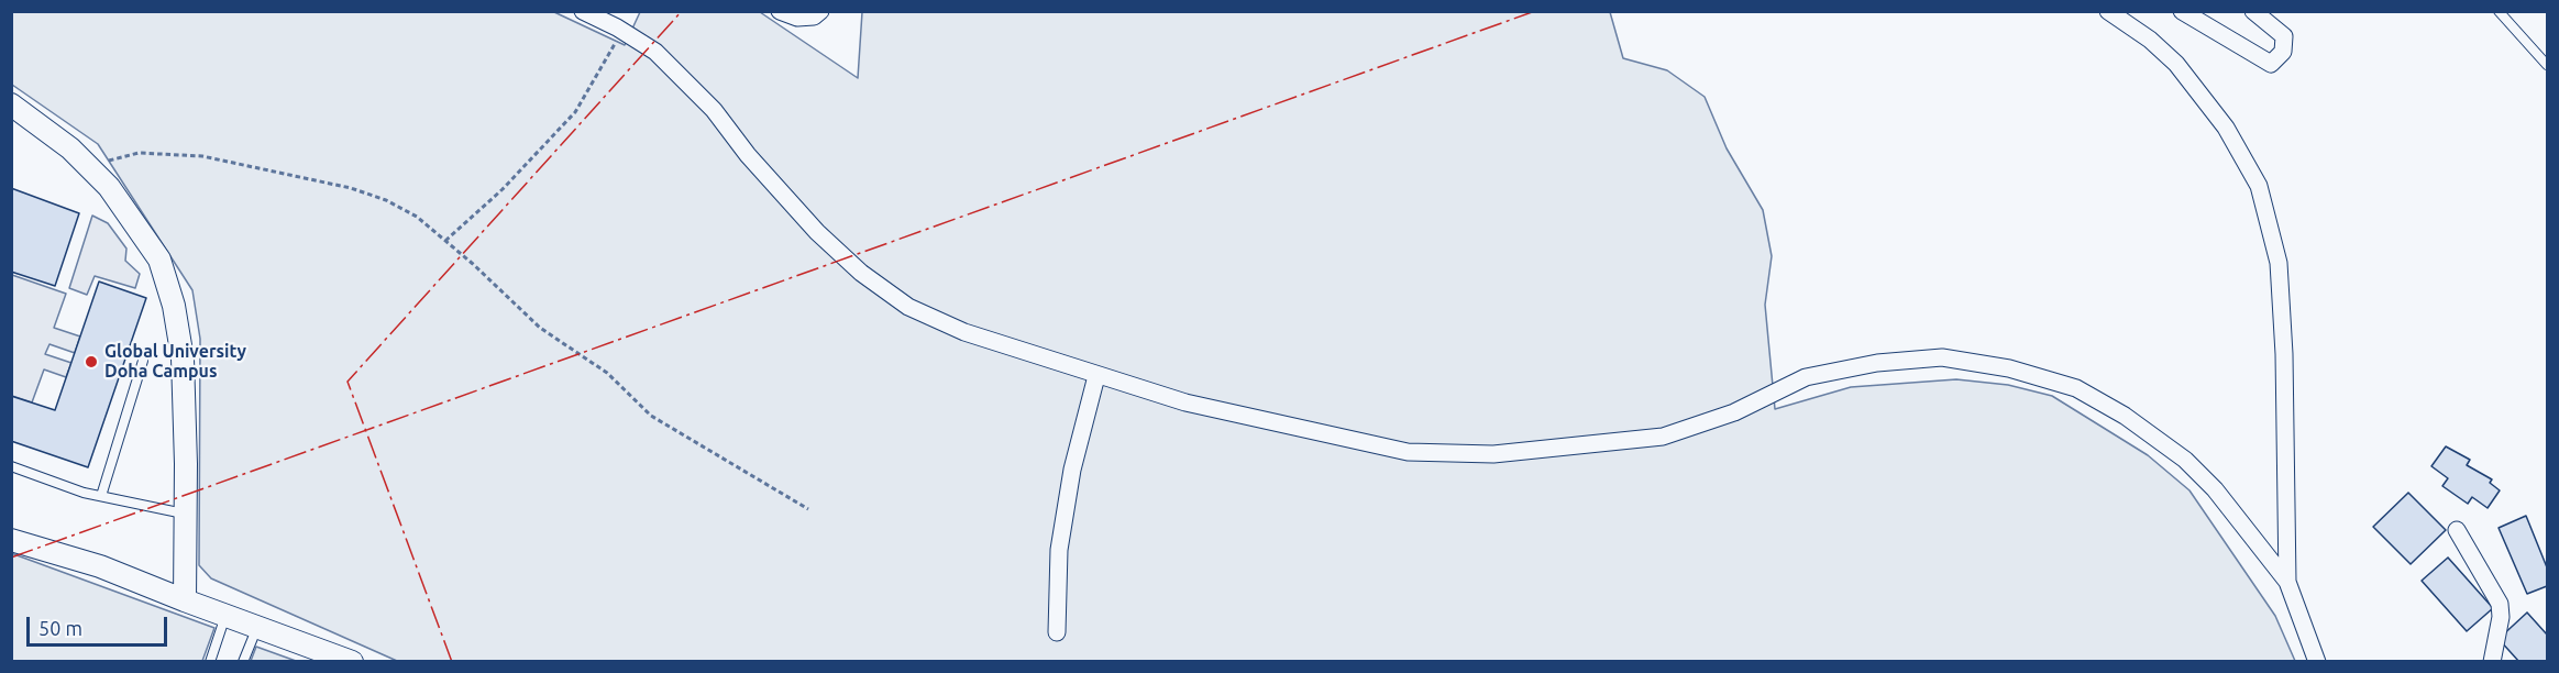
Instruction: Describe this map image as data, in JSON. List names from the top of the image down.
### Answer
{
  "places": ["Global University Doha Campus"],
  "scale_bar": "50 m"
}
